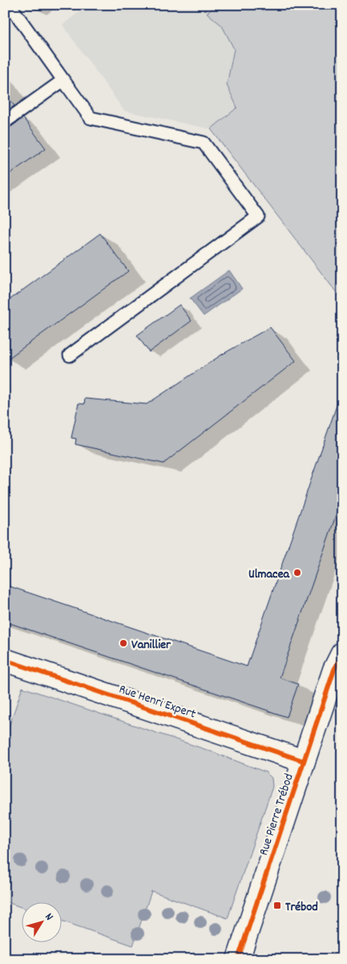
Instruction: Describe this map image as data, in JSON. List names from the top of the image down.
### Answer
{
  "streets": {
    "street": ["Rue Henri Expert", "Rue Pierre Trébod"]
  },
  "crossings": [
    ["Rue Henri Expert", "Rue Pierre Trébod"]
  ],
  "places": {
    "other": ["Ulmacea", "Vanillier"],
    "transit": ["Trébod"]
  },
  "north": "top right"
}
